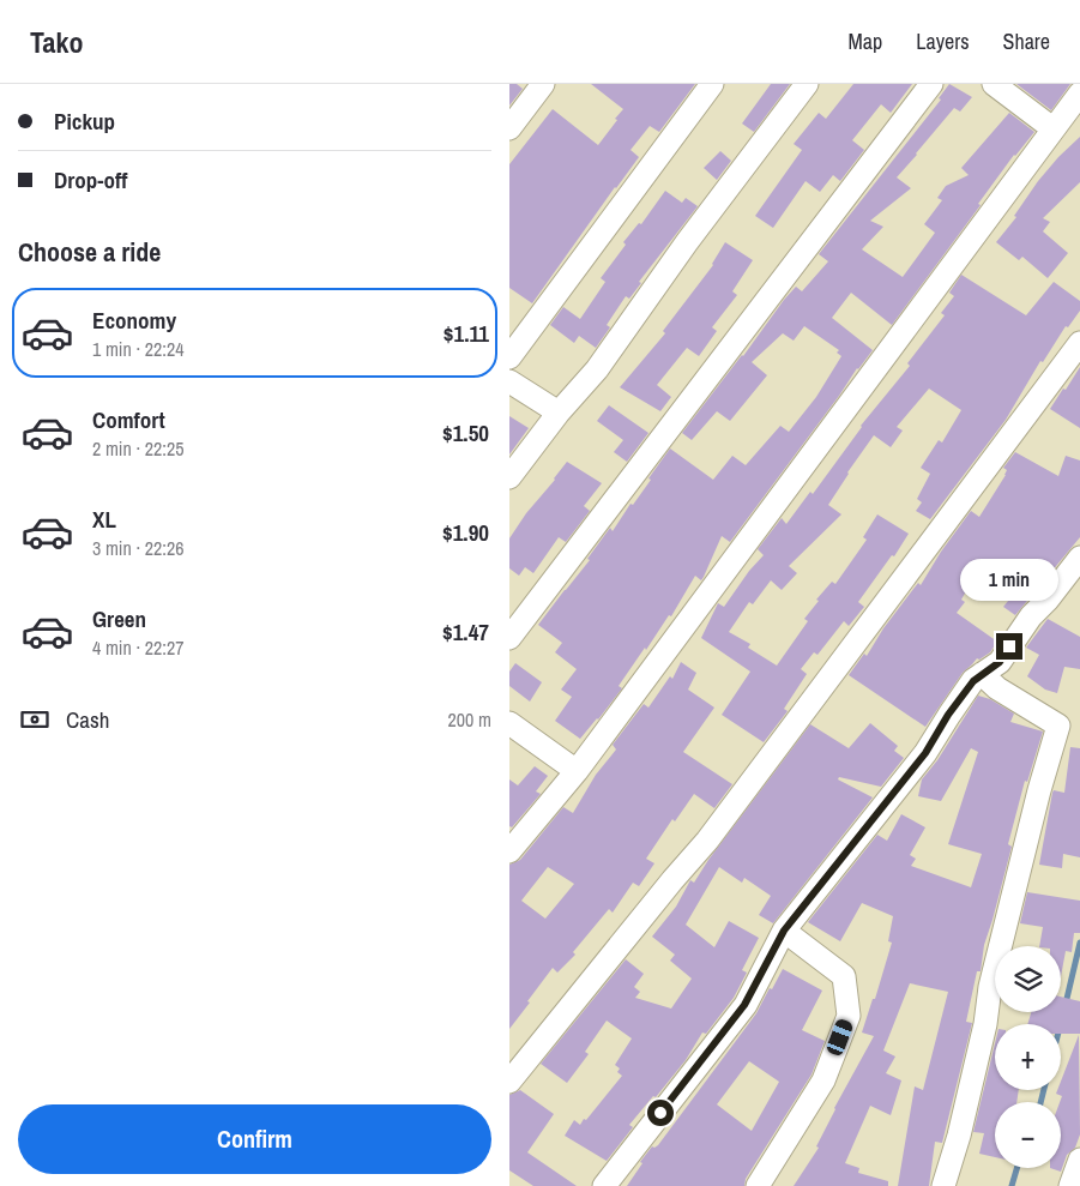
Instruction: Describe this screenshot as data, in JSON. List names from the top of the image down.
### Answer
{
  "page": {
    "header": "Tako",
    "nav": ["Map", "Layers", "Share"],
    "banner": ["Pickup", "Drop-off"],
    "heading": "Choose a ride",
    "list": [
      {
        "name": "Economy",
        "note": "1 min · 22:24",
        "value": "$1.11"
      },
      {
        "name": "Comfort",
        "note": "2 min · 22:25",
        "value": "$1.50"
      },
      {
        "name": "XL",
        "note": "3 min · 22:26",
        "value": "$1.90"
      },
      {
        "name": "Green",
        "note": "4 min · 22:27",
        "value": "$1.47"
      }
    ],
    "bubble": "1 min",
    "pay": ["Cash", "200 m"],
    "map_buttons": ["+", "−"],
    "buttons": "Confirm"
  }
}
